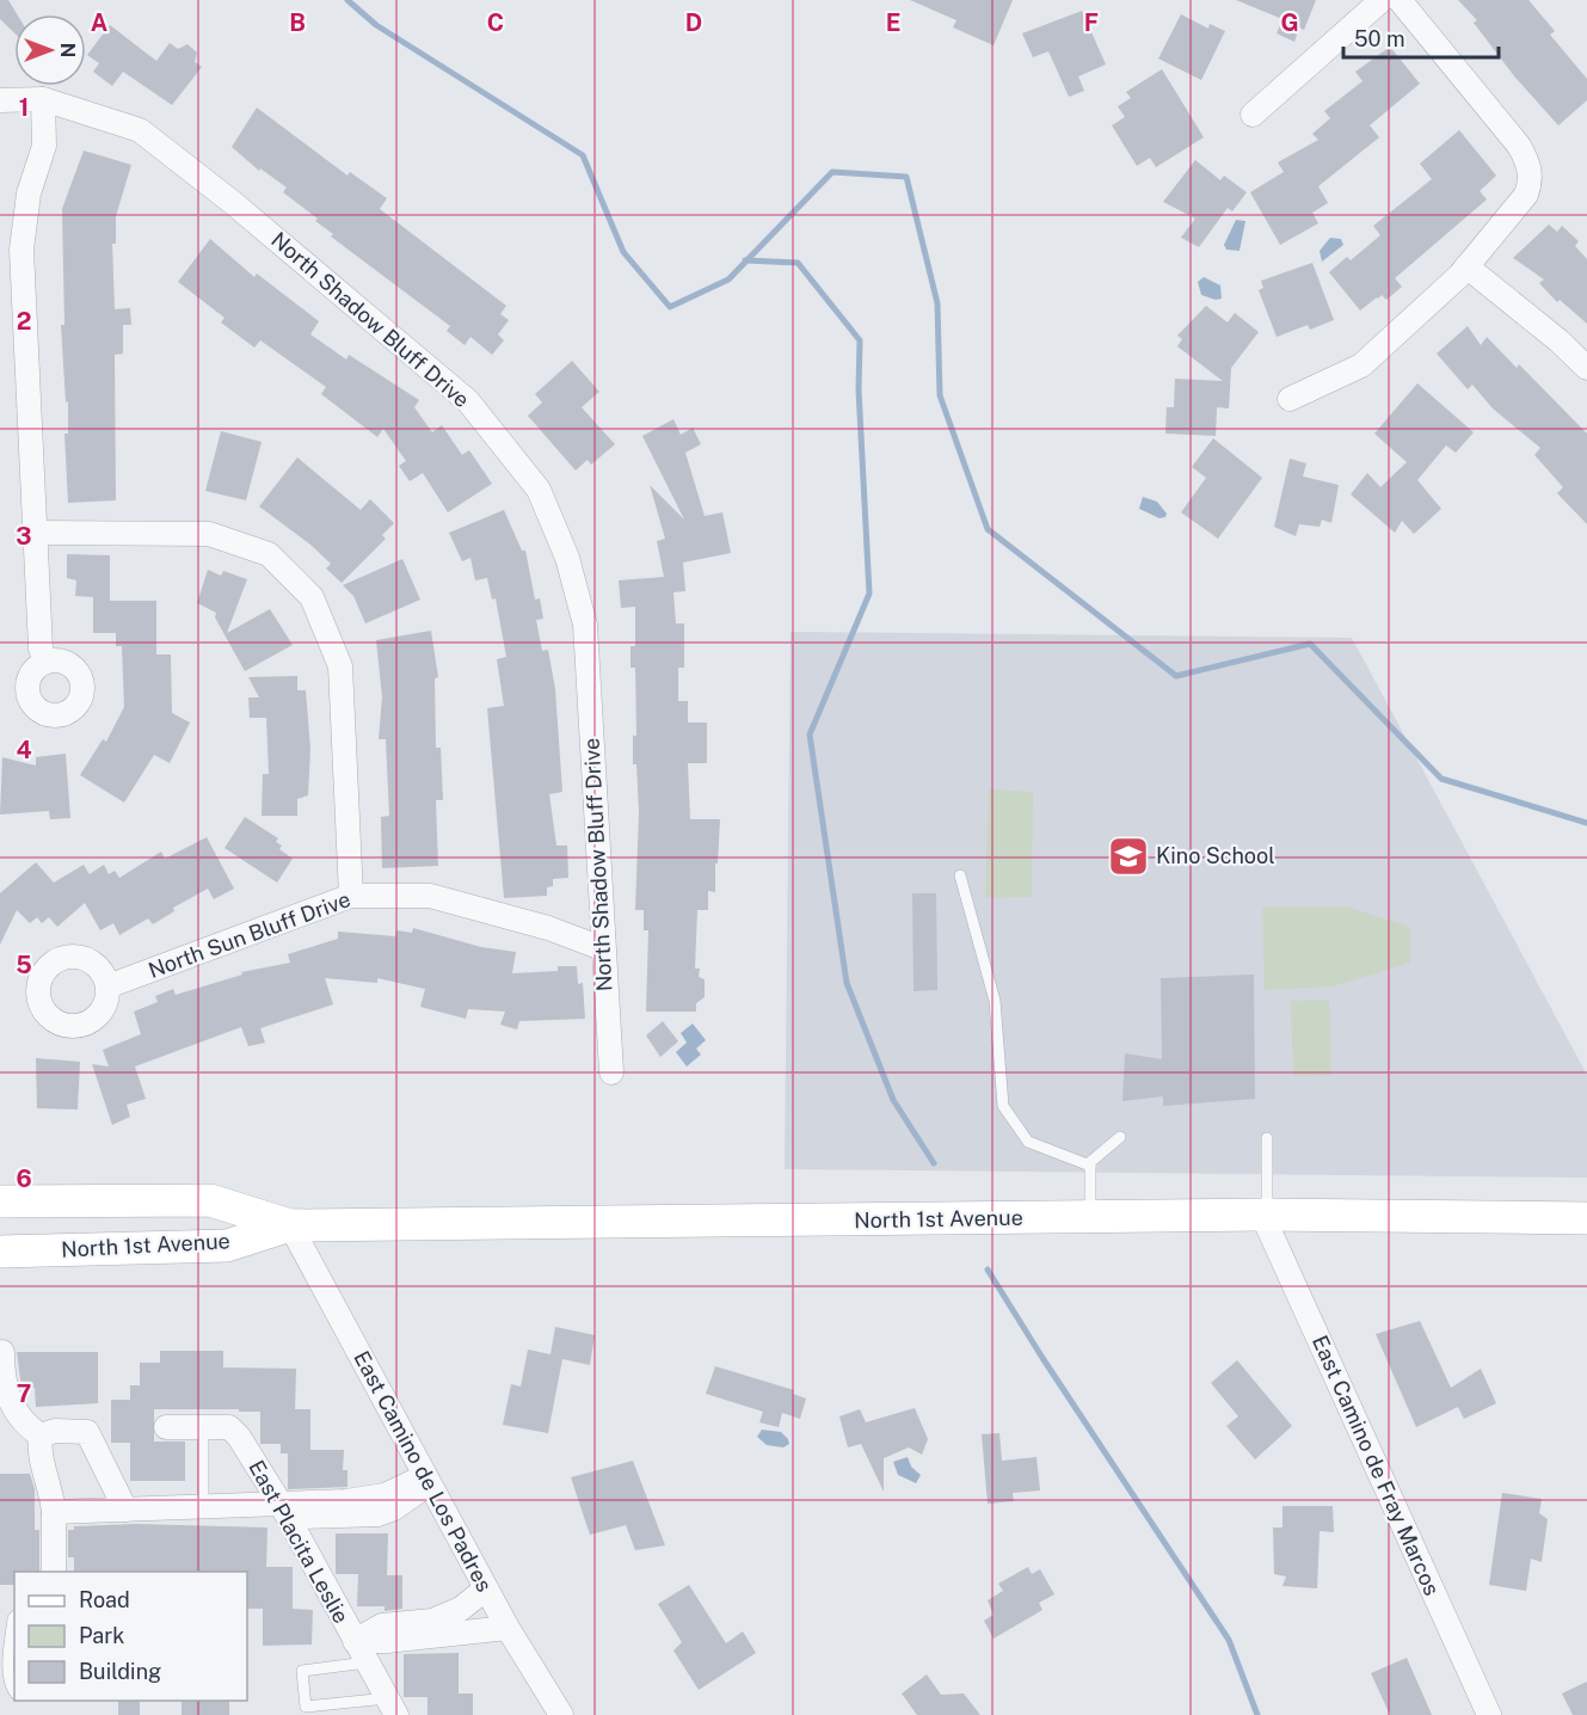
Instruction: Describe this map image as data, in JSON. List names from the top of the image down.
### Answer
{
  "streets": {
    "main road": ["North 1st Avenue"],
    "street": [
      "North Shadow Bluff Drive",
      "North Sun Bluff Drive",
      "East Camino de Fray Marcos",
      "East Camino de Los Padres",
      "East Placita Leslie"
    ]
  },
  "crossings": [
    ["North Shadow Bluff Drive", "North Sun Bluff Drive"],
    ["North 1st Avenue", "East Camino de Fray Marcos"],
    ["North 1st Avenue", "East Camino de Los Padres"]
  ],
  "places": {
    "school or university": ["Kino School"]
  },
  "legend": ["Road", "Park", "Building"],
  "scale_bar": "50 m",
  "north": "right",
  "grid": {
    "columns": [
      "A",
      "B",
      "C",
      "D",
      "E",
      "F",
      "G"
    ],
    "rows": [
      "1",
      "2",
      "3",
      "4",
      "5",
      "6",
      "7"
    ]
  }
}
